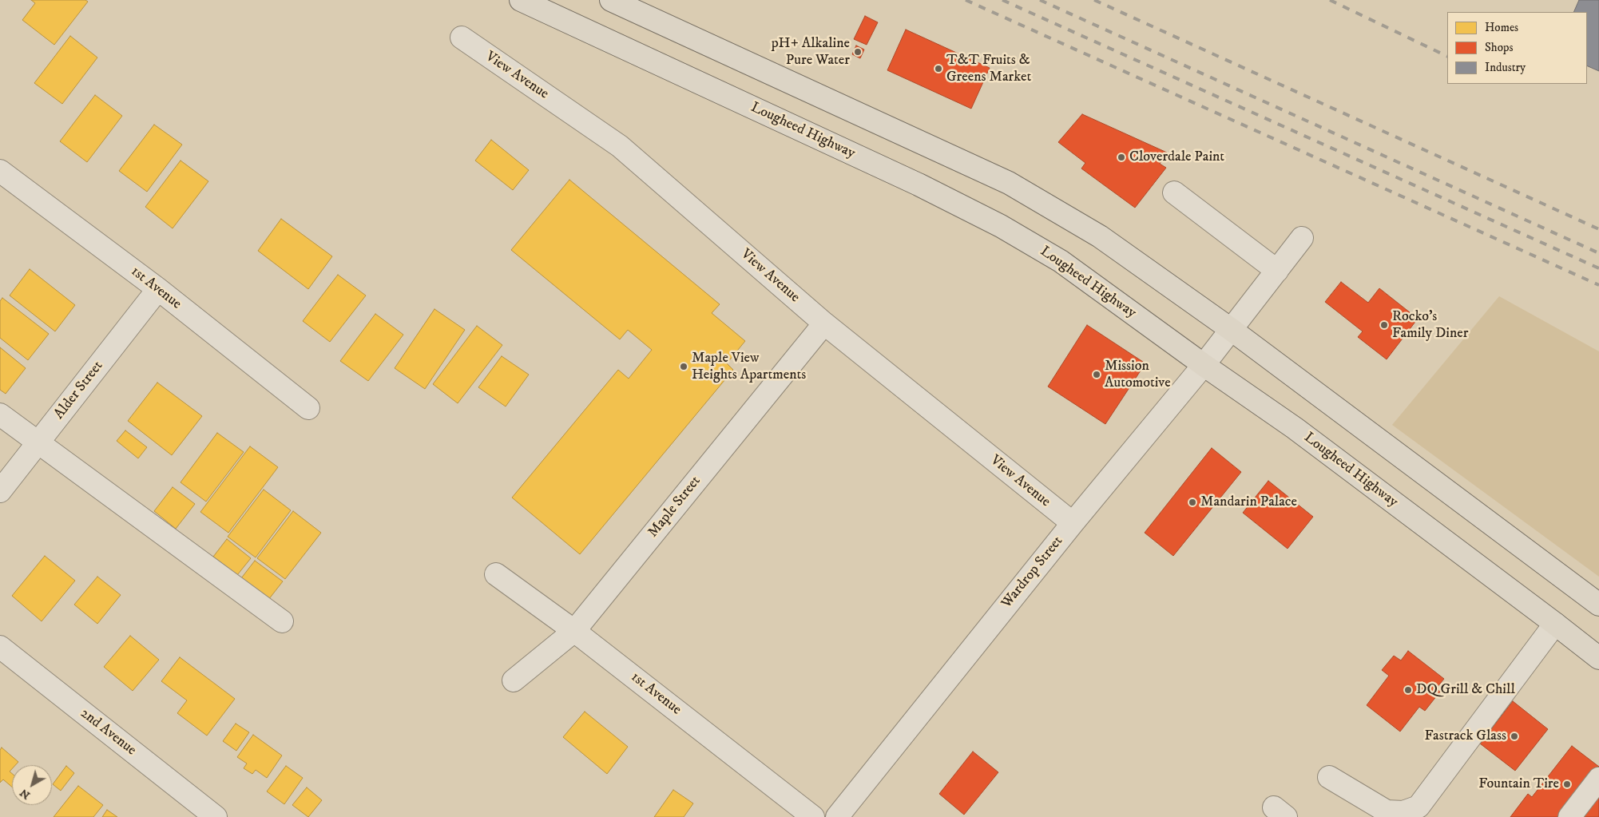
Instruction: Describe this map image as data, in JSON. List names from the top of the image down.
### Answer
{
  "streets": {
    "main road": ["Lougheed Highway"],
    "street": [
      "View Avenue",
      "1st Avenue",
      "Alder Street",
      "Maple Street",
      "Wardrop Street",
      "2nd Avenue"
    ]
  },
  "crossings": [
    ["View Avenue", "Maple Street"],
    ["View Avenue", "Wardrop Street"],
    ["Lougheed Highway", "Wardrop Street"],
    ["1st Avenue", "Alder Street"],
    ["1st Avenue", "Maple Street"]
  ],
  "places": [
    "pH+ Alkaline Pure Water",
    "T&T Fruits & Greens Market",
    "Cloverdale Paint",
    "Rocko's Family Diner",
    "Maple View Heights Apartments",
    "Mission Automotive",
    "Mandarin Palace",
    "DQ Grill & Chill",
    "Fastrack Glass",
    "Fountain Tire"
  ],
  "legend": ["Homes", "Shops", "Industry"],
  "north": "bottom left"
}
